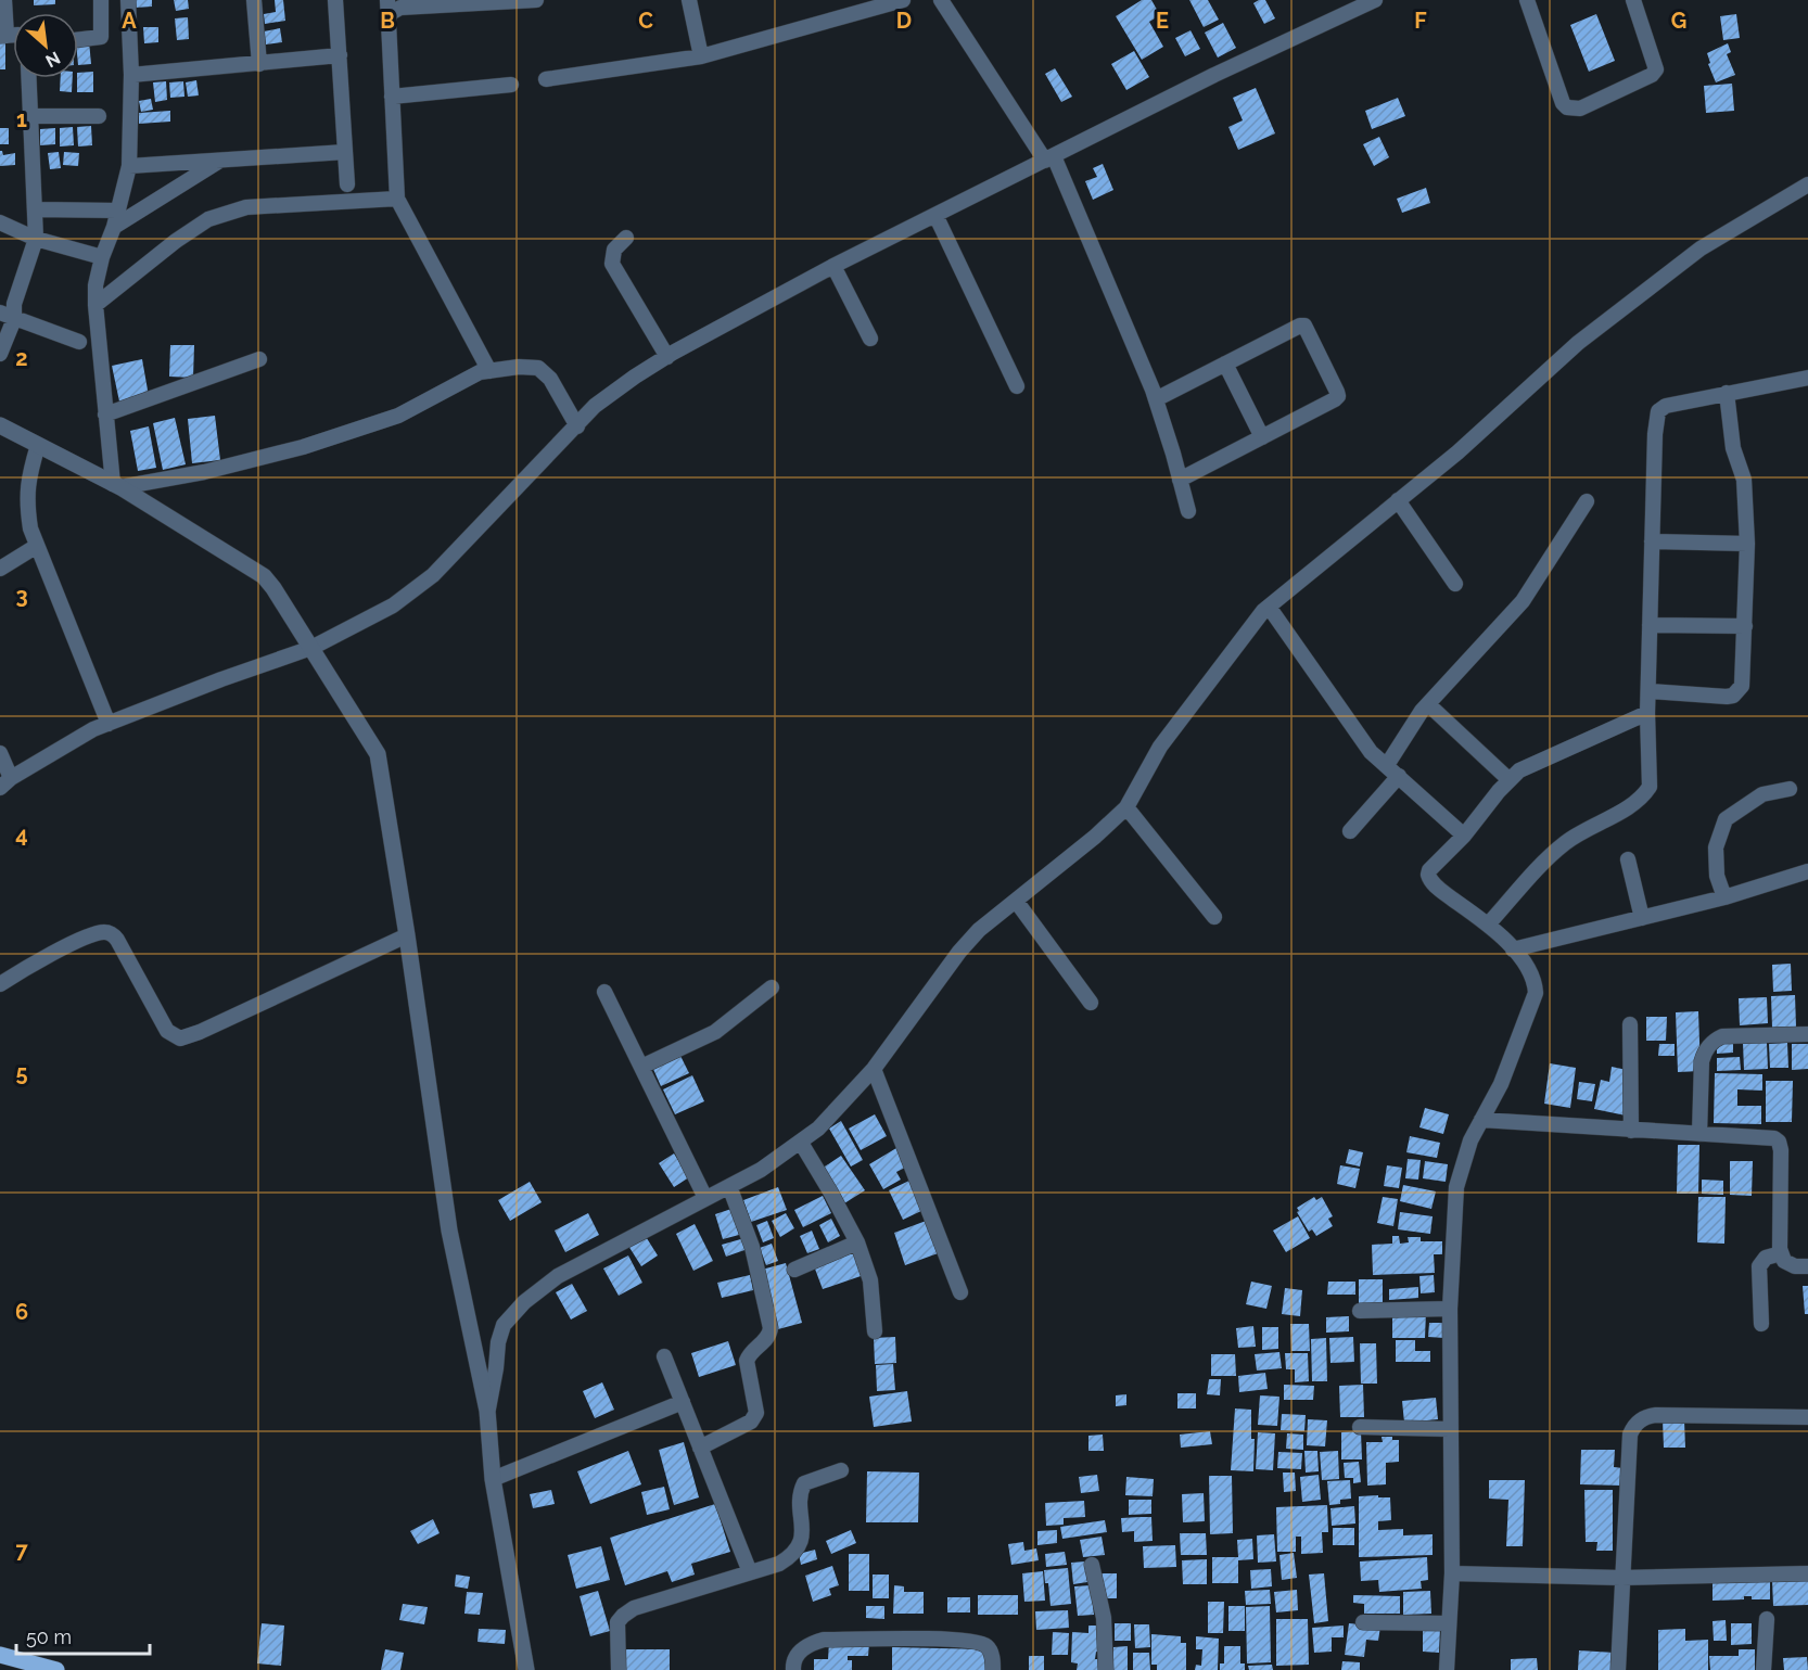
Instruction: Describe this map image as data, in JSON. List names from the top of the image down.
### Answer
{
  "scale_bar": "50 m",
  "north": "bottom right",
  "grid": {
    "columns": [
      "A",
      "B",
      "C",
      "D",
      "E",
      "F",
      "G"
    ],
    "rows": [
      "1",
      "2",
      "3",
      "4",
      "5",
      "6",
      "7"
    ]
  }
}
